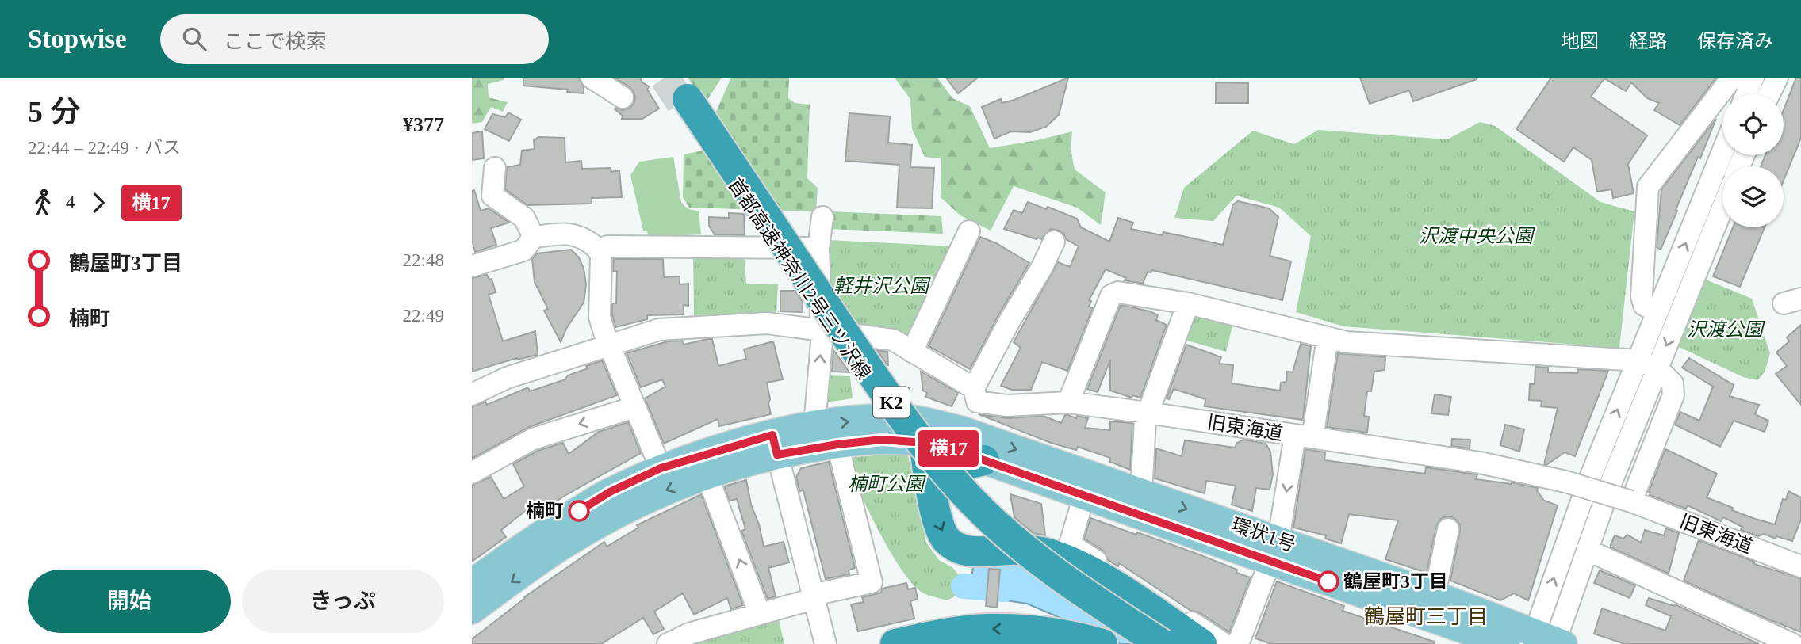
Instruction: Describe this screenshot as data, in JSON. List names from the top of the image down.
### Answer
{
  "streets": {
    "highway": ["首都高速神奈川2号三ツ沢線", "K2"],
    "main road": ["環状1号"],
    "street": ["旧東海道"]
  },
  "districts": ["鶴屋町三丁目"],
  "parks": [
    "沢渡中央公園",
    "軽井沢公園",
    "沢渡公園",
    "楠町公園"
  ],
  "places": ["楠町", "鶴屋町3丁目"],
  "lines": ["bus line 横17"],
  "page": {
    "header": "Stopwise",
    "search": "ここで検索",
    "nav": ["地図", "経路", "保存済み"],
    "heading": ["5 分", "22:44 – 22:49 · バス", "¥377"],
    "on_map": "横17",
    "legs": ["4", "横17"],
    "list": [
      {
        "name": "鶴屋町3丁目",
        "value": "22:48"
      },
      {
        "name": "楠町",
        "value": "22:49"
      }
    ],
    "buttons": ["開始", "きっぷ"]
  }
}
